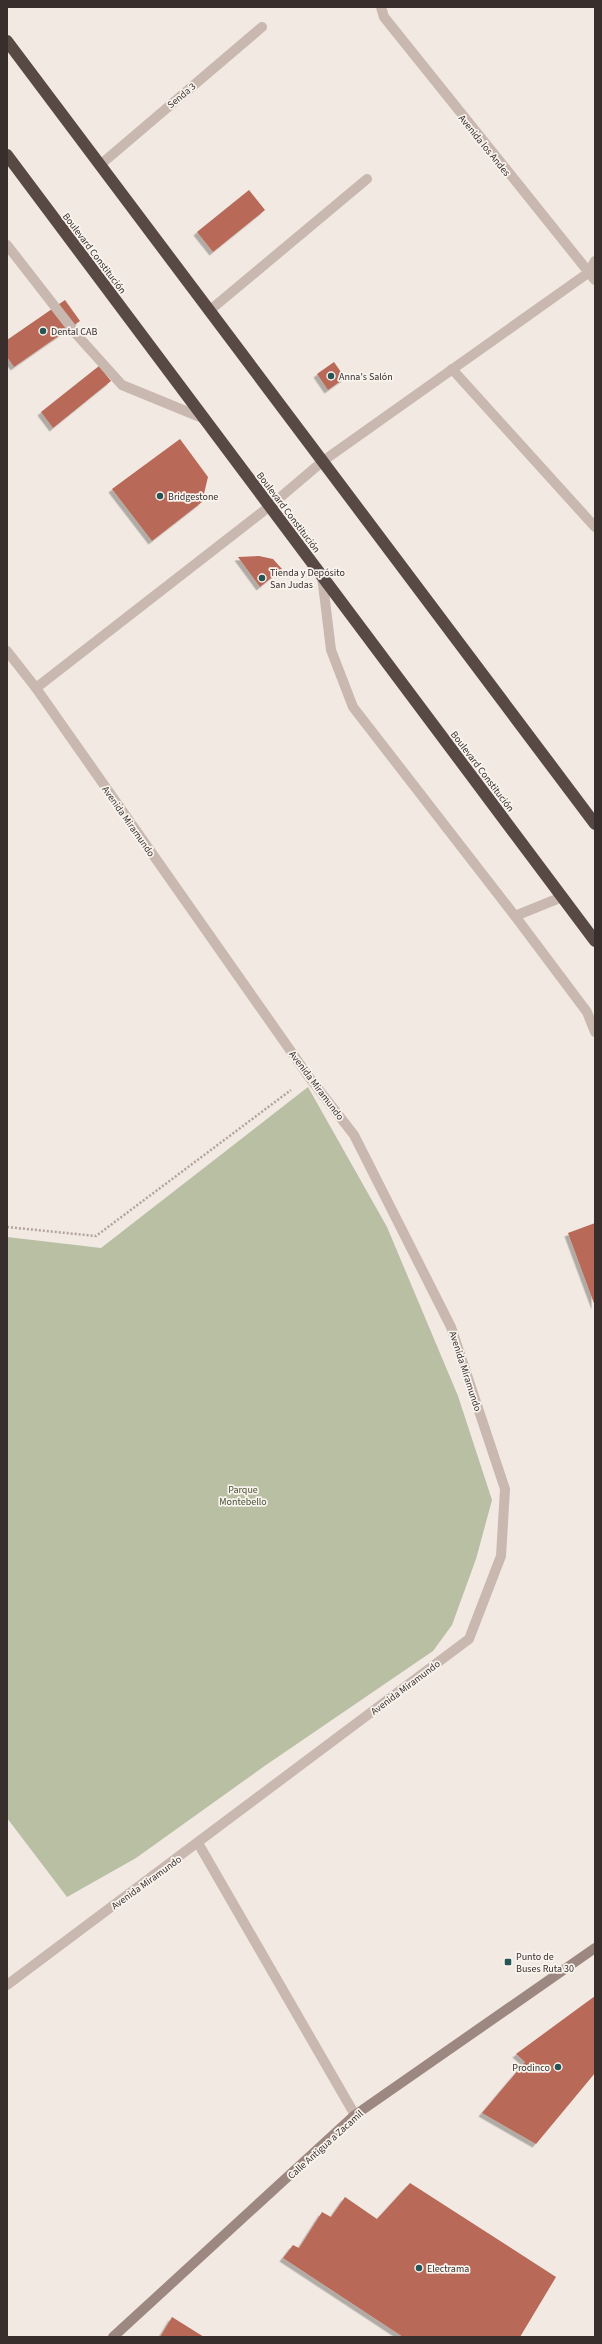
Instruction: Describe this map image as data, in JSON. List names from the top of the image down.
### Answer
{
  "streets": {
    "highway": ["Boulevard Constitución"],
    "street": [
      "Senda 3",
      "Avenida los Andes",
      "Avenida Miramundo",
      "Calle Antigua a Zacamil"
    ]
  },
  "parks": ["Parque Montebello"],
  "places": {
    "other": [
      "Dental CAB",
      "Anna's Salón",
      "Bridgestone",
      "Tienda y Depósito San Judas",
      "Prodinco",
      "Electrama"
    ],
    "transit": ["Punto de Buses Ruta 30"]
  }
}
